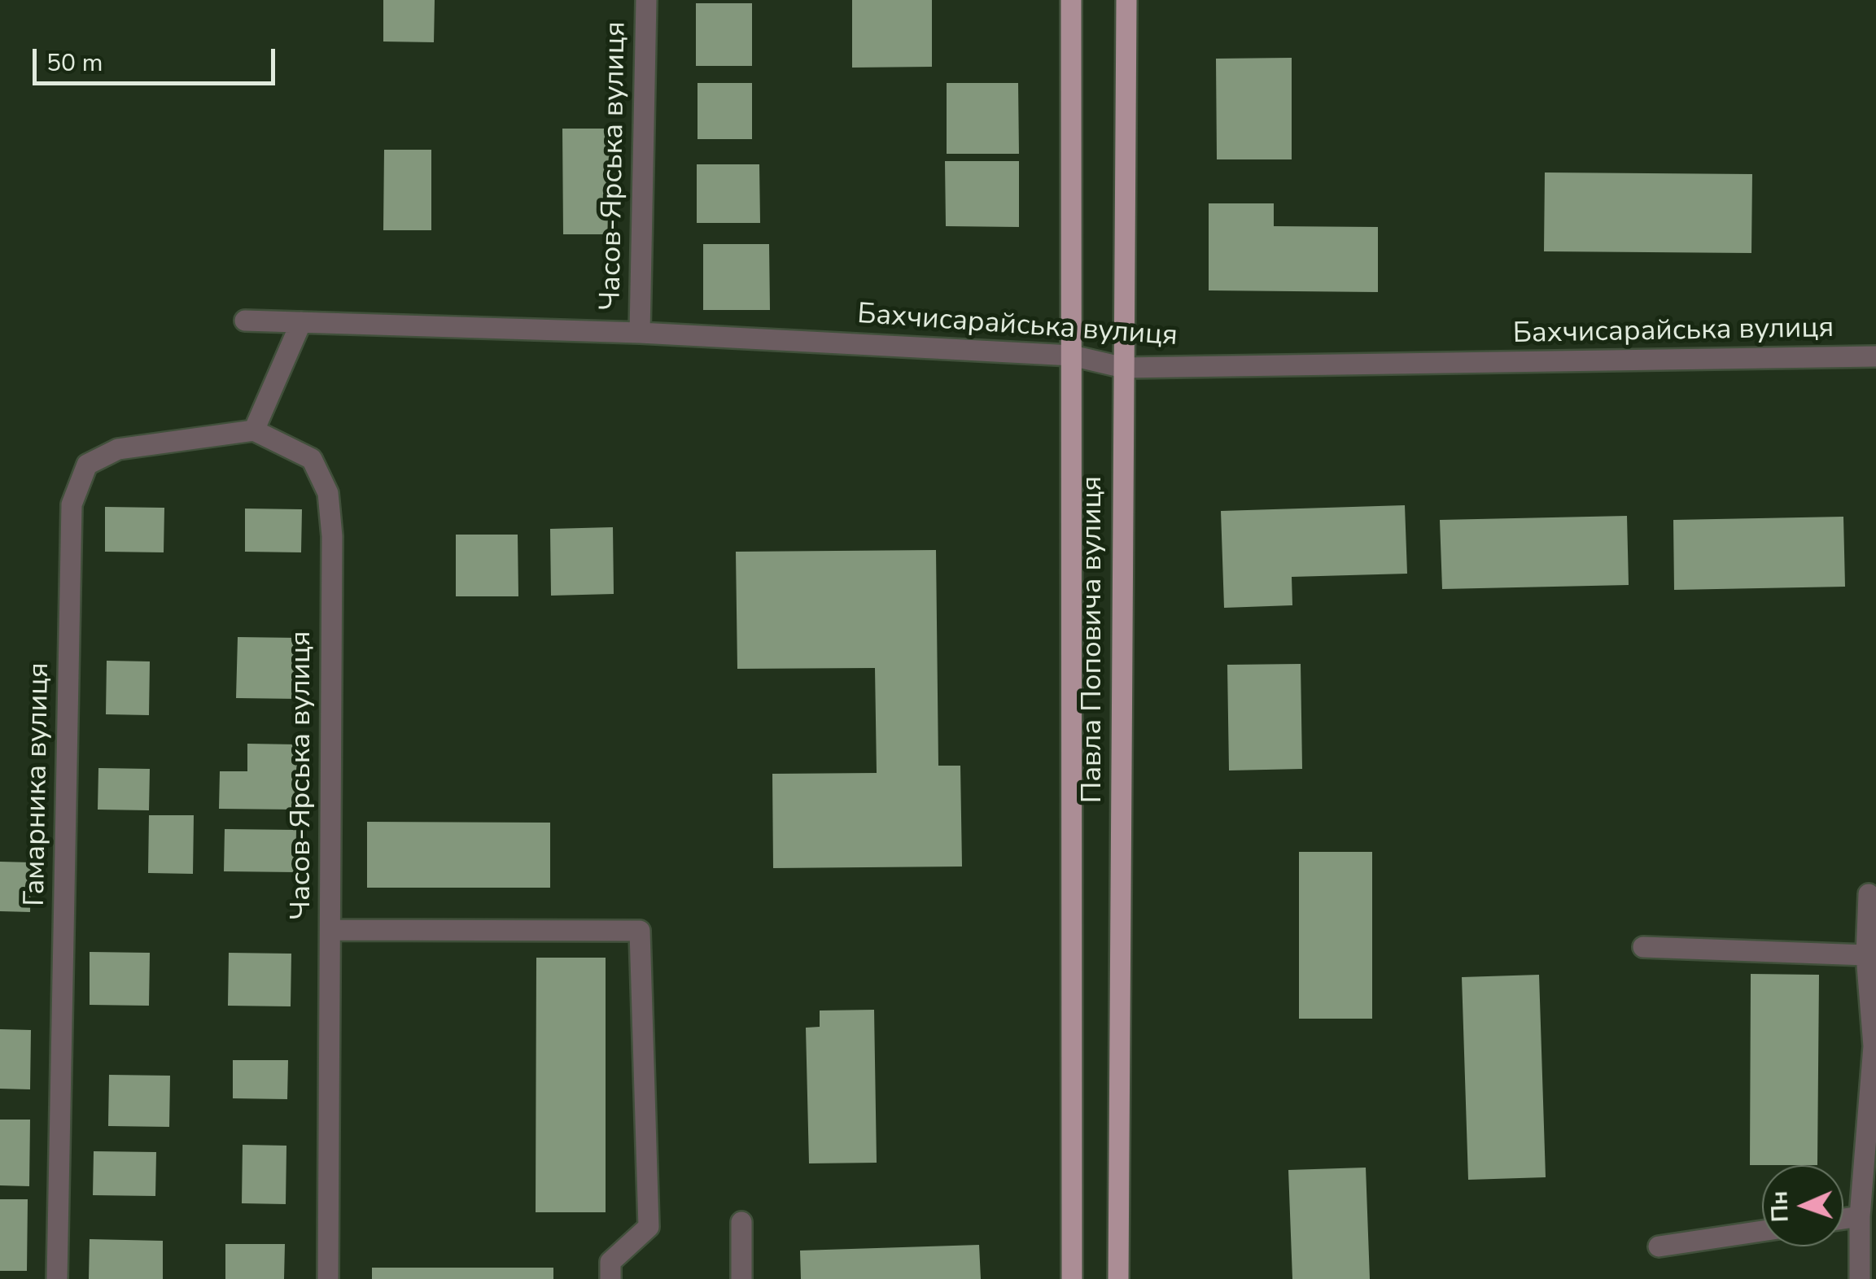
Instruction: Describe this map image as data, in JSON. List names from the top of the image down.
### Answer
{
  "streets": {
    "main road": ["Павла Поповича вулиця"],
    "street": ["Часов-Ярська вулиця", "Бахчисарайська вулиця", "Гамарника вулиця"]
  },
  "crossings": [
    ["Часов-Ярська вулиця", "Бахчисарайська вулиця"],
    ["Часов-Ярська вулиця", "Гамарника вулиця"],
    ["Бахчисарайська вулиця", "Павла Поповича вулиця"]
  ],
  "scale_bar": "50 m",
  "north": "left"
}
